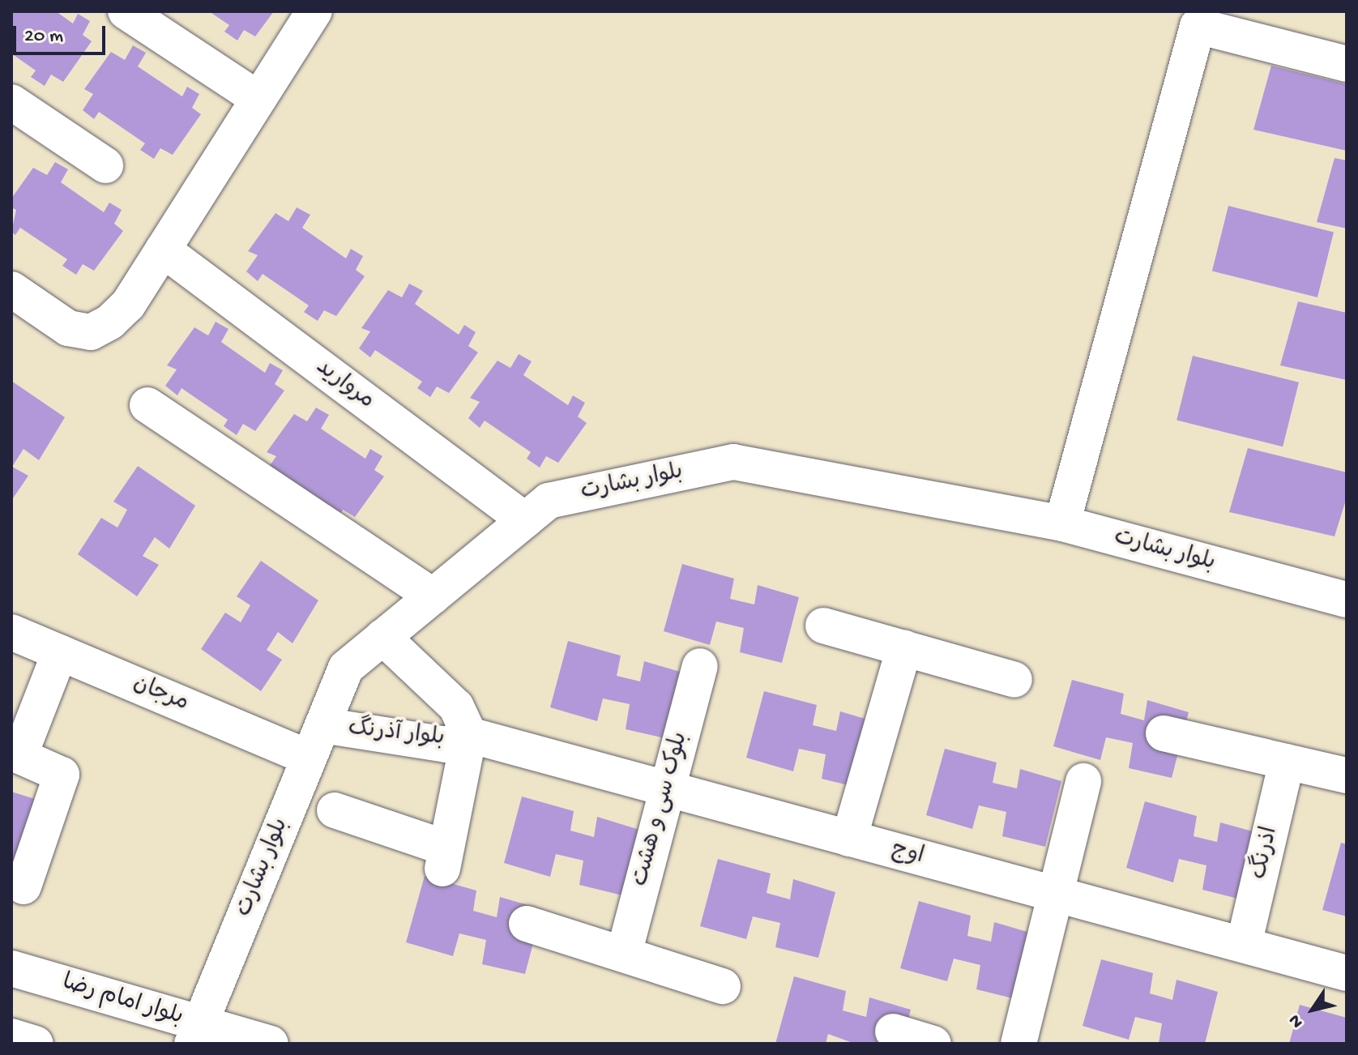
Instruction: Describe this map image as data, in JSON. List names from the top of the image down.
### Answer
{
  "streets": {
    "street": [
      "مروارید",
      "بلوار بشارت",
      "مرجان",
      "بلوار آذرنگ",
      "بلوک سی و هشت",
      "اذرنگ",
      "اوج",
      "بلوار امام رضا"
    ]
  },
  "crossings": [
    ["مروارید", "بلوار بشارت"],
    ["بلوار بشارت", "مرجان"],
    ["بلوار بشارت", "بلوار آذرنگ"],
    ["بلوار بشارت", "بلوار امام رضا"],
    ["بلوار آذرنگ", "اوج"],
    ["بلوک سی و هشت", "اوج"],
    ["اذرنگ", "اوج"]
  ],
  "scale_bar": "20 m",
  "north": "bottom left"
}
